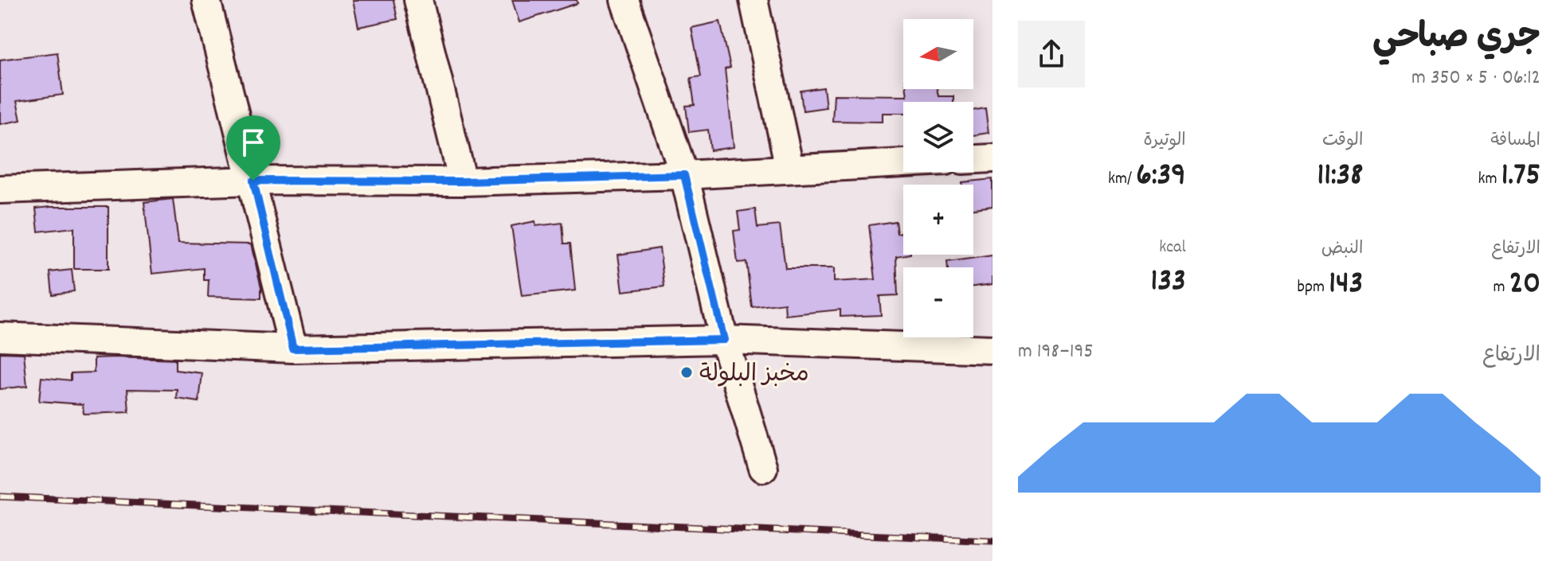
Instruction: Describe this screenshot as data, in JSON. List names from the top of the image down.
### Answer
{
  "places": ["مخبز البلولة"],
  "north": "left",
  "page": {
    "heading": ["جري صباحي", "06:12 · 5 × 350 m"],
    "map_buttons": ["+", "−"],
    "stats": [
      ["المسافة", "1.75 km"],
      ["الوقت", "11:38"],
      ["الوتيرة", "6:39 /km"],
      ["الارتفاع", "20 m"],
      ["النبض", "143 bpm"],
      ["kcal", "133"]
    ],
    "chart": ["الارتفاع", "195–198 m"]
  }
}
